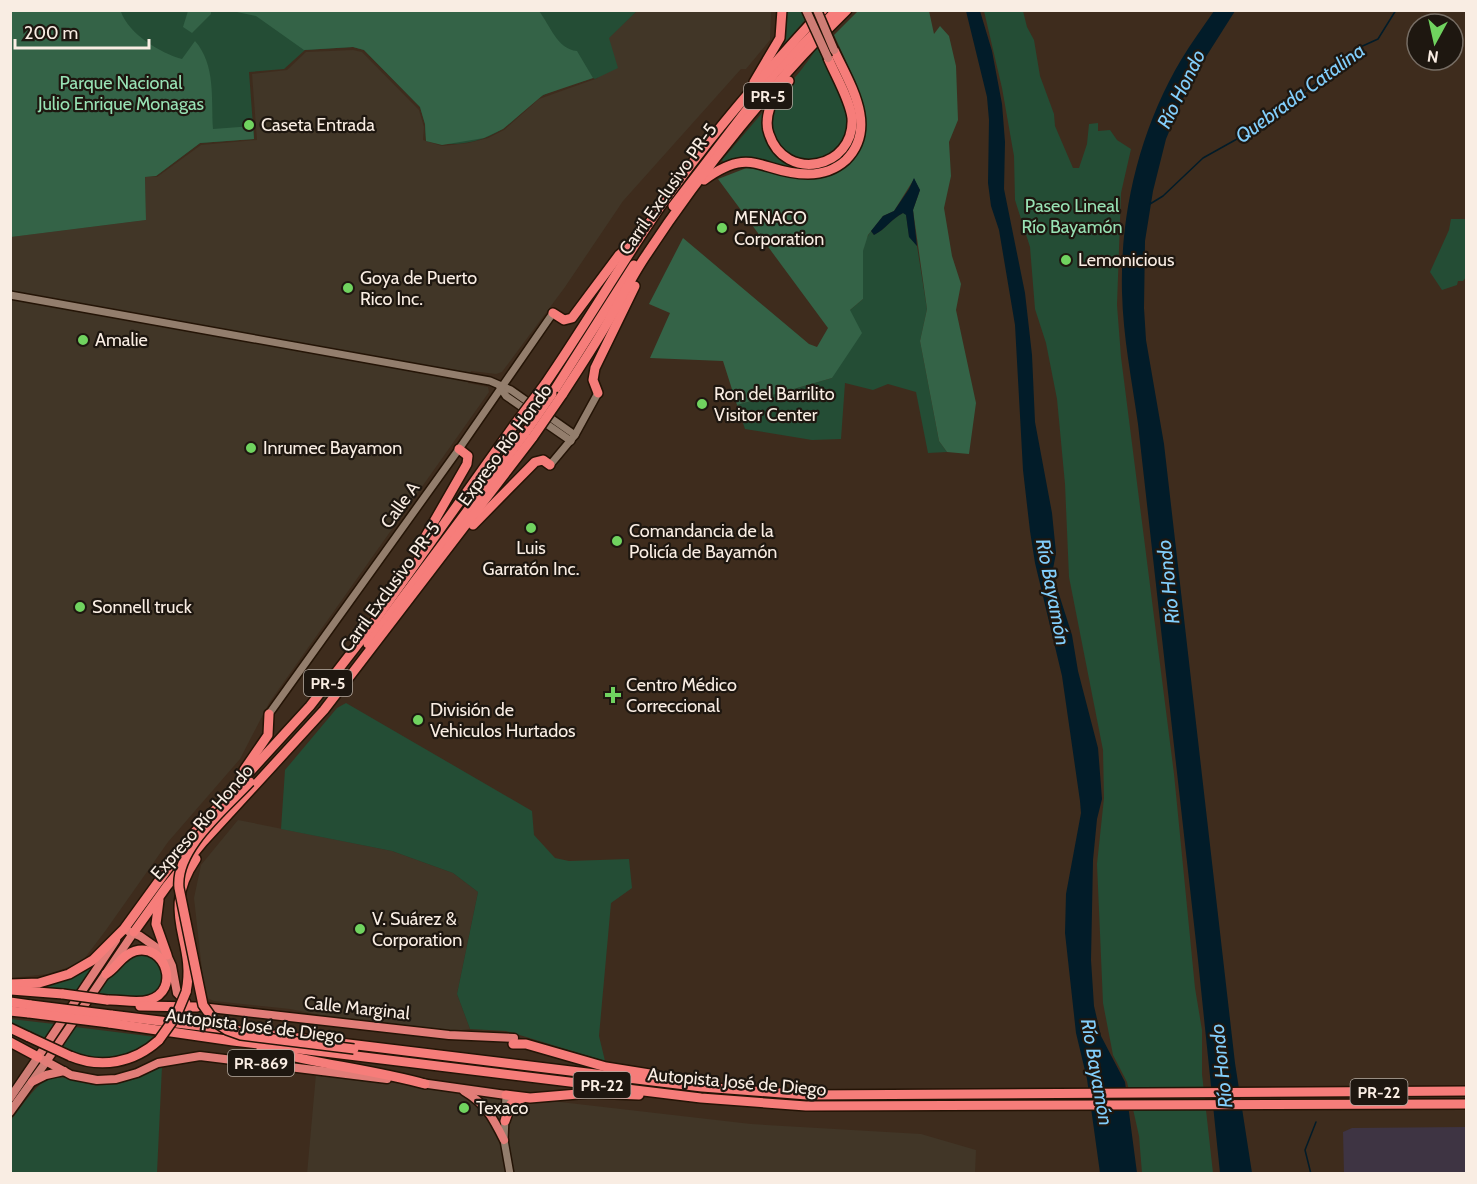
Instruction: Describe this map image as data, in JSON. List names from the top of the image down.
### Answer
{
  "streets": {
    "highway": [
      "PR-5",
      "Carril Exclusivo PR-5",
      "Expreso Río Hondo",
      "Calle Marginal",
      "Autopista José de Diego",
      "PR-869",
      "PR-22"
    ],
    "street": ["Calle A"]
  },
  "crossings": [
    ["PR-5", "Expreso Río Hondo"],
    ["PR-5", "PR-869"],
    ["Carril Exclusivo PR-5", "Expreso Río Hondo"],
    ["Expreso Río Hondo", "PR-869"]
  ],
  "water": ["Río Hondo", "Quebrada Catalina", "Río Bayamón"],
  "parks": ["Parque Nacional Julio Enrique Monagas", "Paseo Lineal Río Bayamón"],
  "places": {
    "other": [
      "Caseta Entrada",
      "MENACO Corporation",
      "Lemonicious",
      "Goya de Puerto Rico Inc.",
      "Amalie",
      "Ron del Barrilito Visitor Center",
      "Inrumec Bayamon",
      "Luis Garratón Inc.",
      "Comandancia de la Policía de Bayamón",
      "Sonnell truck",
      "División de Vehiculos Hurtados",
      "V. Suárez & Corporation",
      "Texaco"
    ],
    "health": ["Centro Médico Correccional"]
  },
  "scale_bar": "200 m",
  "north": "bottom"
}
